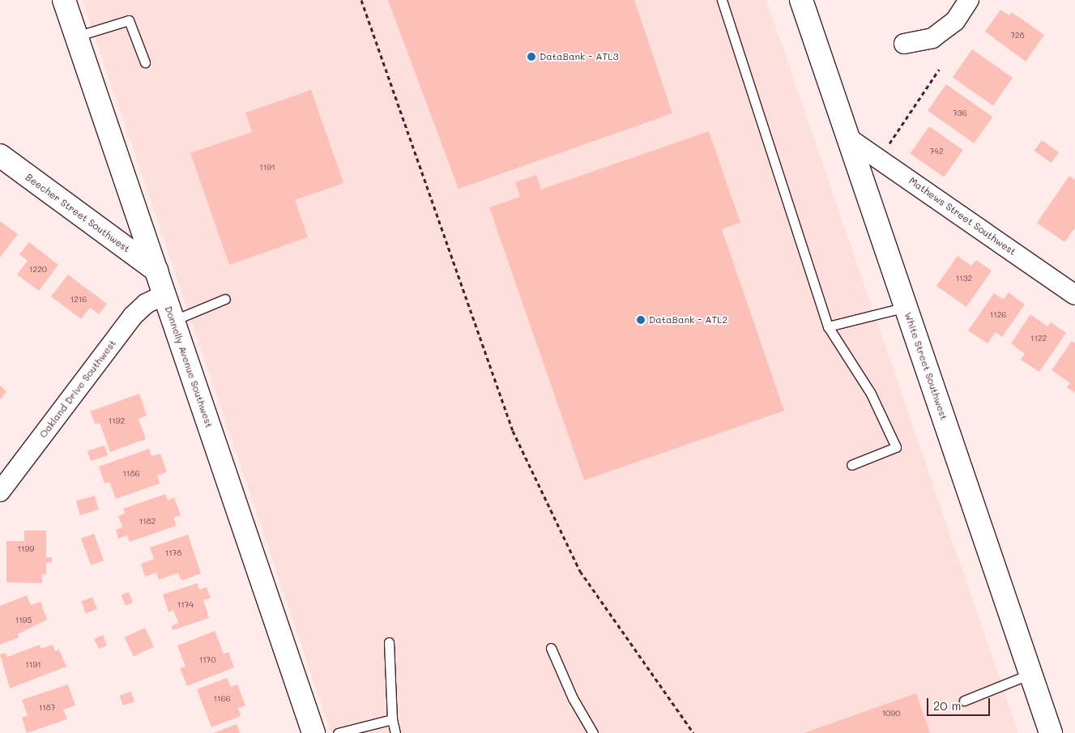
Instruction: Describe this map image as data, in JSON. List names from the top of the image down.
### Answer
{
  "streets": {
    "street": [
      "Beecher Street Southwest",
      "Mathews Street Southwest",
      "White Street Southwest",
      "Donnelly Avenue Southwest",
      "Oakland Drive Southwest"
    ]
  },
  "crossings": [
    ["Beecher Street Southwest", "Donnelly Avenue Southwest"],
    ["Mathews Street Southwest", "White Street Southwest"],
    ["Donnelly Avenue Southwest", "Oakland Drive Southwest"]
  ],
  "places": ["DataBank - ATL3", "DataBank - ATL2"],
  "house_numbers": [
    "728",
    "736",
    "742",
    "1191",
    "1220",
    "1132",
    "1216",
    "1126",
    "1122",
    "1192",
    "1186",
    "1182",
    "1199",
    "1178",
    "1174",
    "1195",
    "1170",
    "1191",
    "1166",
    "1187",
    "1090"
  ],
  "scale_bar": "20 m"
}
